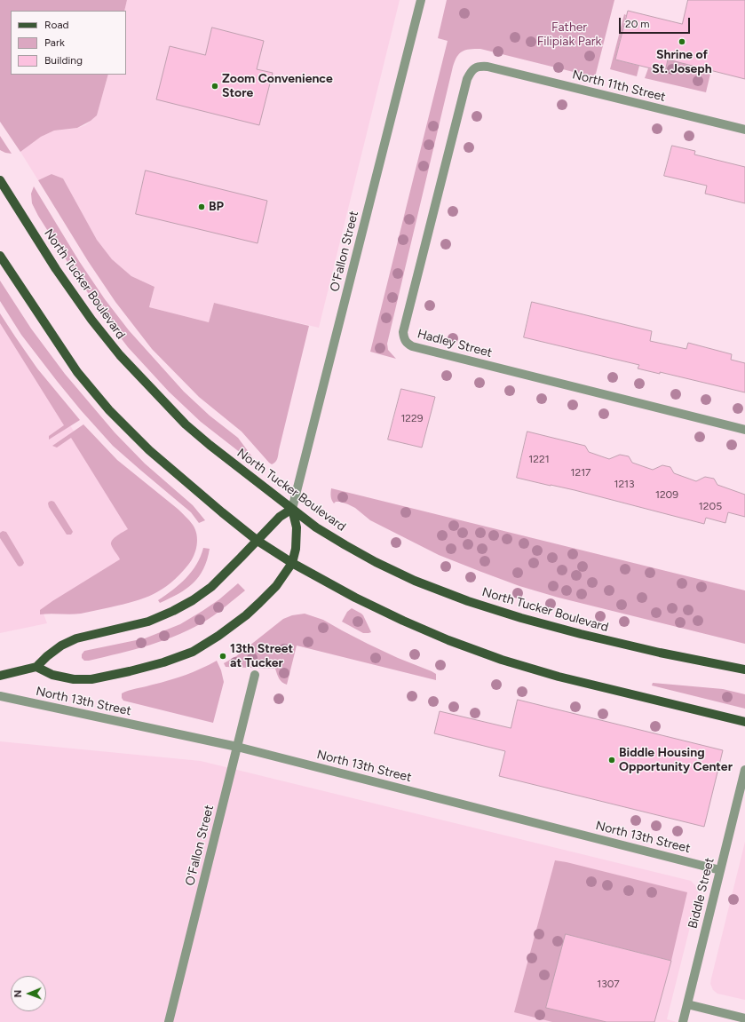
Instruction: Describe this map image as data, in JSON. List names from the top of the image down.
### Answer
{
  "streets": {
    "main road": ["North Tucker Boulevard", "North 13th Street"],
    "street": [
      "North 11th Street",
      "O'Fallon Street",
      "Hadley Street",
      "Biddle Street"
    ]
  },
  "crossings": [
    ["North 11th Street", "Hadley Street"],
    ["O'Fallon Street", "North Tucker Boulevard"],
    ["O'Fallon Street", "North 13th Street"],
    ["North Tucker Boulevard", "North 13th Street"],
    ["North 13th Street", "Biddle Street"]
  ],
  "parks": ["Father Filipiak Park"],
  "places": [
    "Shrine of St. Joseph",
    "Zoom Convenience Store",
    "BP",
    "13th Street at Tucker",
    "Biddle Housing Opportunity Center"
  ],
  "house_numbers": [
    "1229",
    "1221",
    "1217",
    "1213",
    "1209",
    "1205",
    "1307"
  ],
  "legend": ["Road", "Park", "Building"],
  "scale_bar": "20 m",
  "north": "left"
}
